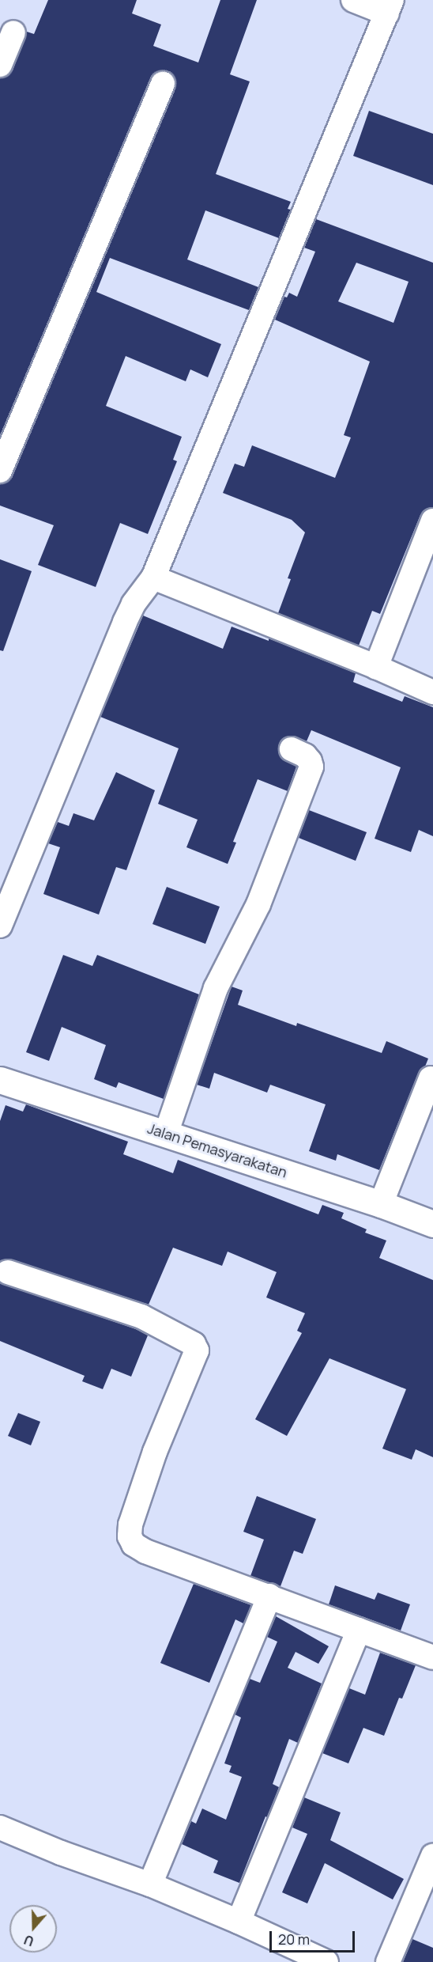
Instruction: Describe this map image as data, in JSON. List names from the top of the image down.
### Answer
{
  "streets": {
    "street": ["Jalan Pemasyarakatan"]
  },
  "scale_bar": "20 m",
  "north": "bottom"
}
